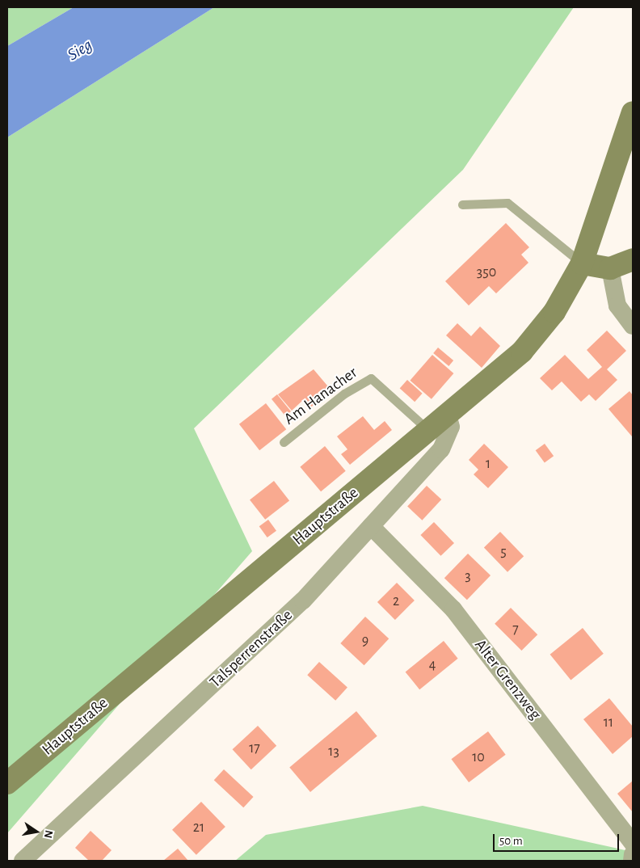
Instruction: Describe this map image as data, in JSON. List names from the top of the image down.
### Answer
{
  "streets": {
    "main road": ["Hauptstraße"],
    "street": ["Talsperrenstraße", "Alter Grenzweg"],
    "lane": ["Am Hanacher"]
  },
  "crossings": [
    ["Am Hanacher", "Hauptstraße"],
    ["Hauptstraße", "Talsperrenstraße"],
    ["Talsperrenstraße", "Alter Grenzweg"]
  ],
  "water": ["Sieg"],
  "house_numbers": [
    "350",
    "1",
    "5",
    "3",
    "2",
    "7",
    "9",
    "4",
    "11",
    "17",
    "13",
    "10",
    "21"
  ],
  "scale_bar": "50 m",
  "north": "right"
}
